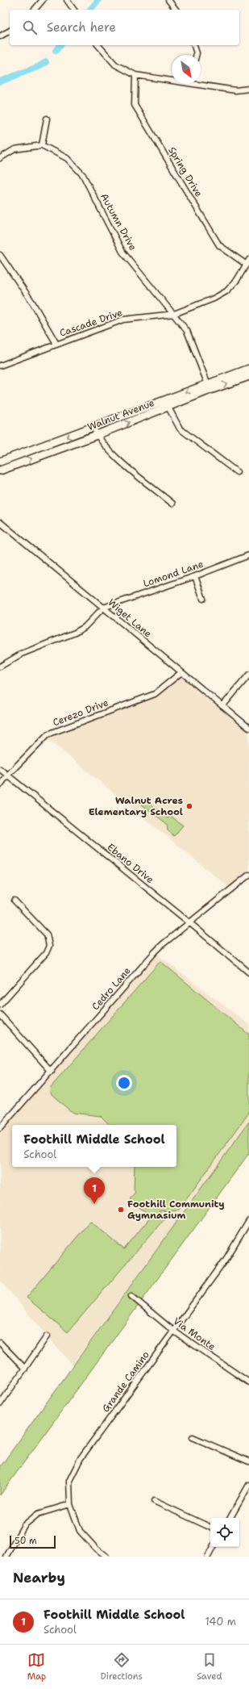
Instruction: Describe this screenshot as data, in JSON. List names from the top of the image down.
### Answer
{
  "streets": {
    "street": [
      "Spring Drive",
      "Autumn Drive",
      "Cascade Drive",
      "Walnut Avenue",
      "Lomond Lane",
      "Wiget Lane",
      "Cerezo Drive",
      "Ebano Drive",
      "Cedro Lane",
      "Via Monte",
      "Grande Camino"
    ]
  },
  "crossings": [
    ["Spring Drive", "Cascade Drive"],
    ["Autumn Drive", "Cascade Drive"],
    ["Autumn Drive", "Walnut Avenue"],
    ["Lomond Lane", "Wiget Lane"],
    ["Wiget Lane", "Cerezo Drive"],
    ["Cerezo Drive", "Ebano Drive"],
    ["Ebano Drive", "Cedro Lane"],
    ["Via Monte", "Grande Camino"]
  ],
  "places": ["Walnut Acres Elementary School", "Foothill Community Gymnasium"],
  "scale_bar": "50 m",
  "north": "bottom right",
  "page": {
    "search": "Search here",
    "popup": ["Foothill Middle School", "School"],
    "pins": "1",
    "scale": "50 m",
    "heading": "Nearby",
    "list": [
      {
        "mark": "1",
        "name": "Foothill Middle School",
        "note": "School",
        "value": "140 m"
      }
    ],
    "nav": ["Map", "Directions", "Saved"]
  }
}
